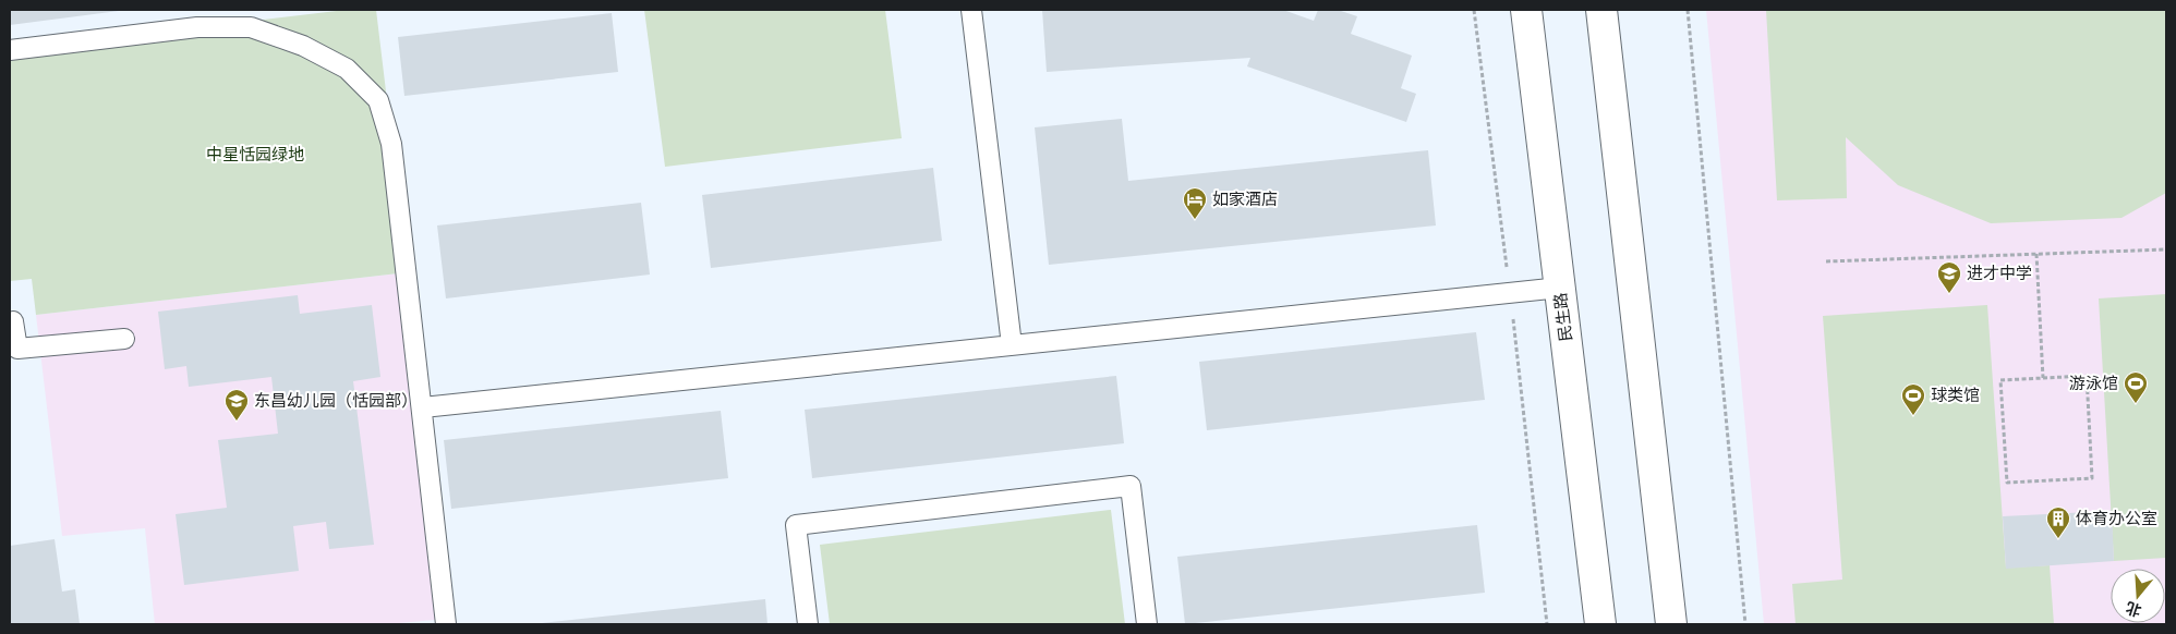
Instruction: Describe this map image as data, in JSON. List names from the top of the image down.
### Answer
{
  "streets": {
    "main road": ["民生路"]
  },
  "parks": ["中星恬园绿地"],
  "places": {
    "hotel": ["如家酒店"],
    "school or university": ["进才中学", "东昌幼儿园（恬园部）"],
    "sports": ["游泳馆", "球类馆"],
    "building": ["体育办公室"]
  },
  "north": "bottom"
}
